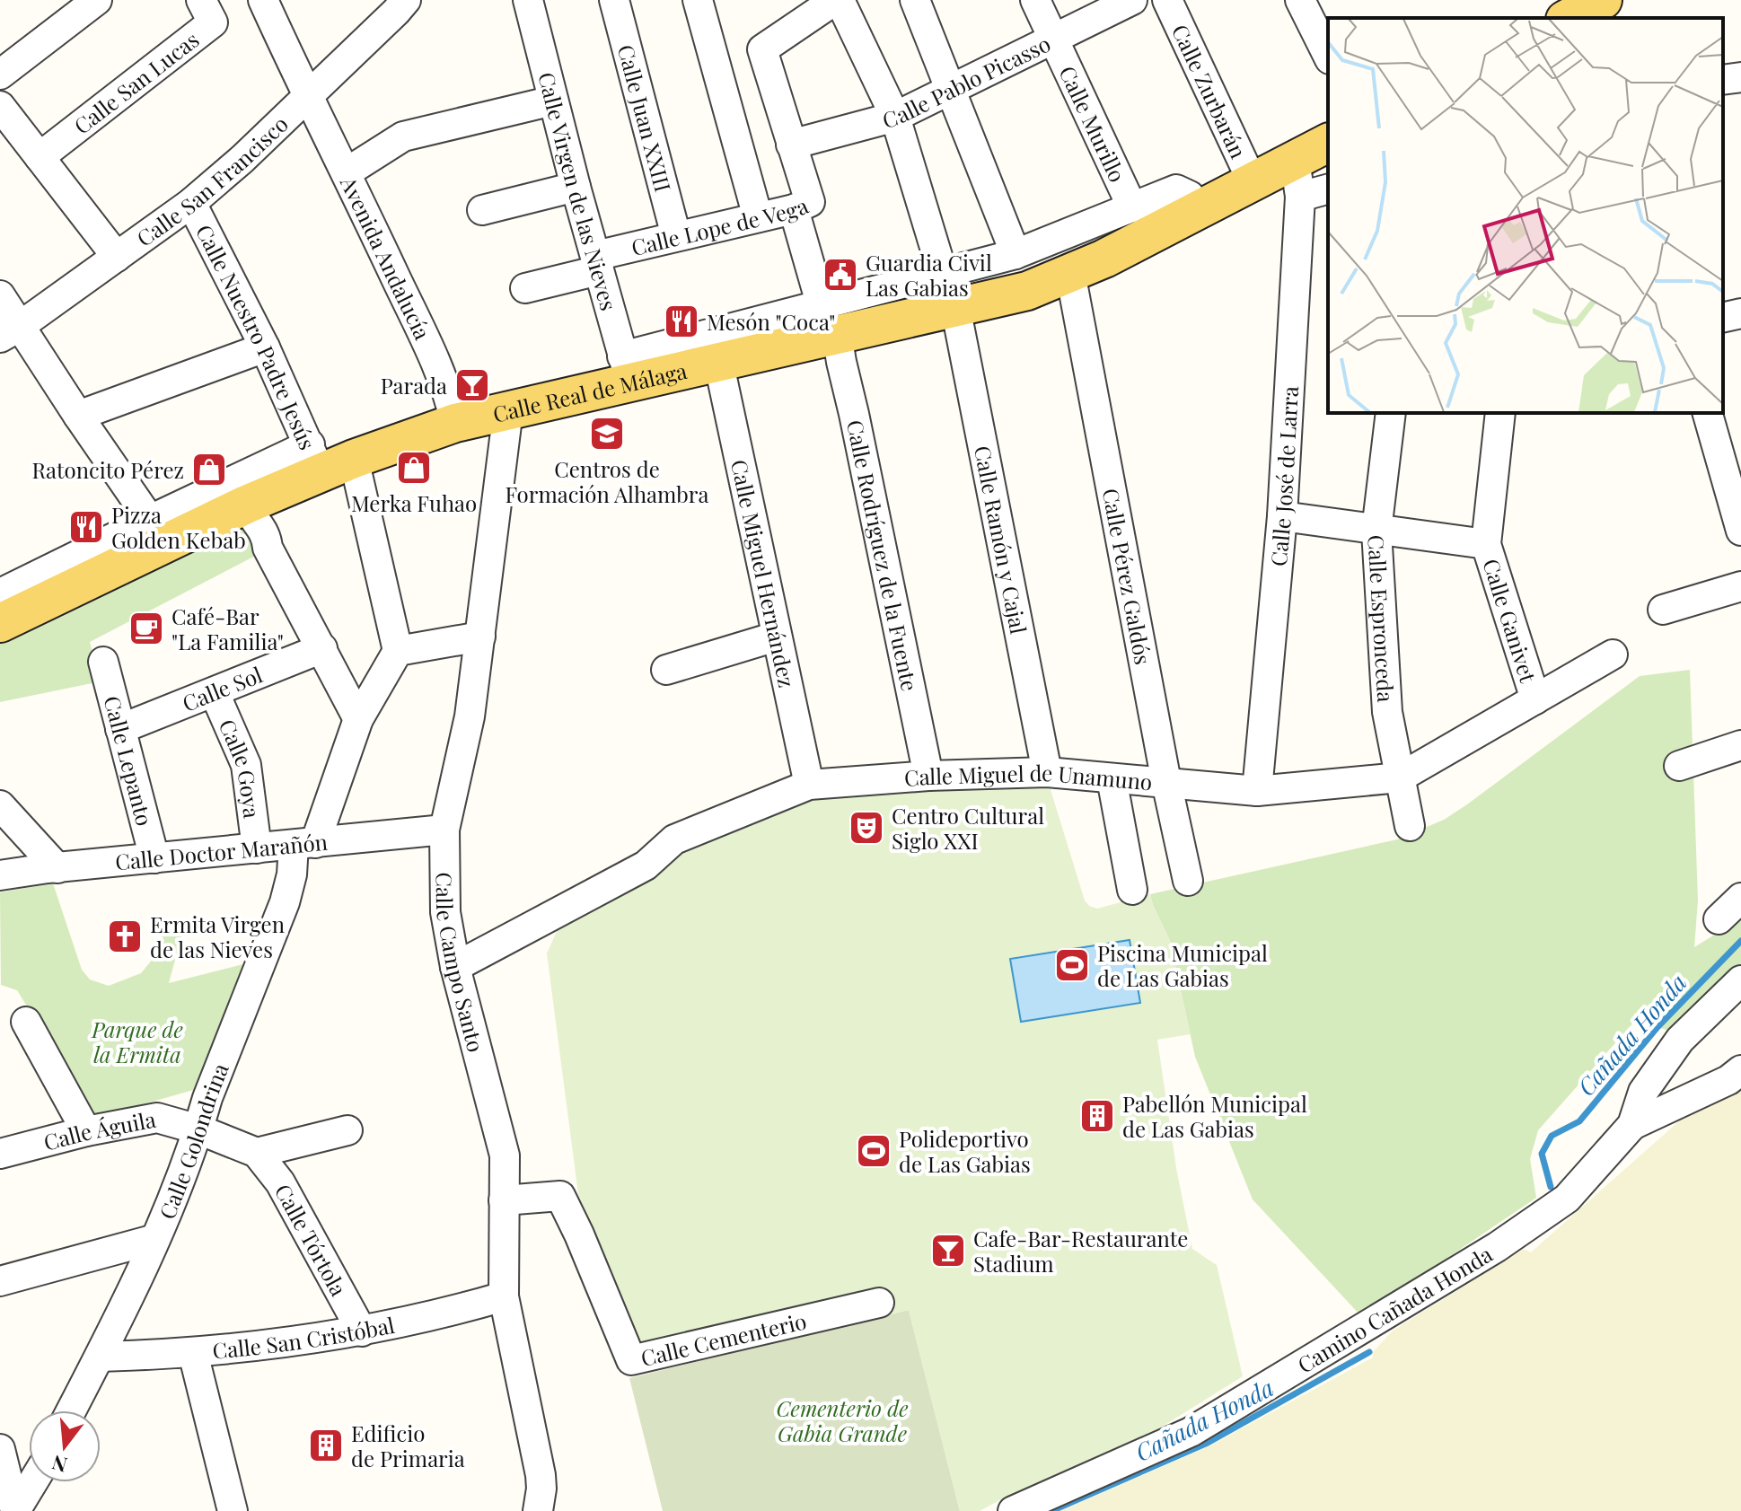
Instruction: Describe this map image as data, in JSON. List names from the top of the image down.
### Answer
{
  "streets": {
    "main road": ["Calle Real de Málaga"],
    "street": [
      "Calle Pablo Picasso",
      "Calle San Lucas",
      "Calle Zurbarán",
      "Calle Juan XXIII",
      "Calle Murillo",
      "Calle San Francisco",
      "Calle Virgen de las Nieves",
      "Calle Lope de Vega",
      "Avenida Andalucía",
      "Calle Nuestro Padre Jesús",
      "Calle José de Larra",
      "Calle Ramón y Cajal",
      "Calle Rodríguez de la Fuente",
      "Calle Miguel Hernández",
      "Calle Pérez Galdós",
      "Calle Espronceda",
      "Calle Ganivet",
      "Calle Sol",
      "Calle Lepanto",
      "Calle Goya",
      "Calle Miguel de Unamuno",
      "Calle Doctor Marañón",
      "Calle Campo Santo",
      "Calle Águila",
      "Calle Golondrina",
      "Calle Tórtola",
      "Camino Cañada Honda",
      "Calle San Cristóbal",
      "Calle Cementerio"
    ]
  },
  "crossings": [
    ["Calle Pablo Picasso", "Calle Murillo"],
    ["Calle Pablo Picasso", "Calle Lope de Vega"],
    ["Calle Pablo Picasso", "Calle Ramón y Cajal"],
    ["Calle Zurbarán", "Calle Real de Málaga"],
    ["Calle Juan XXIII", "Calle Lope de Vega"],
    ["Calle Murillo", "Calle Real de Málaga"],
    ["Calle San Francisco", "Avenida Andalucía"],
    ["Calle San Francisco", "Calle Nuestro Padre Jesús"],
    ["Calle Virgen de las Nieves", "Calle Lope de Vega"],
    ["Calle Virgen de las Nieves", "Calle Real de Málaga"],
    ["Calle Lope de Vega", "Calle Ramón y Cajal"],
    ["Avenida Andalucía", "Calle Real de Málaga"],
    ["Calle Nuestro Padre Jesús", "Calle Real de Málaga"],
    ["Calle Nuestro Padre Jesús", "Calle Golondrina"],
    ["Calle Real de Málaga", "Calle José de Larra"],
    ["Calle Real de Málaga", "Calle Ramón y Cajal"],
    ["Calle Real de Málaga", "Calle Rodríguez de la Fuente"],
    ["Calle Real de Málaga", "Calle Miguel Hernández"],
    ["Calle Real de Málaga", "Calle Pérez Galdós"],
    ["Calle Real de Málaga", "Calle Campo Santo"],
    ["Calle José de Larra", "Calle Miguel de Unamuno"],
    ["Calle Ramón y Cajal", "Calle Miguel de Unamuno"],
    ["Calle Rodríguez de la Fuente", "Calle Miguel de Unamuno"],
    ["Calle Miguel Hernández", "Calle Miguel de Unamuno"],
    ["Calle Pérez Galdós", "Calle Miguel de Unamuno"],
    ["Calle Espronceda", "Calle Miguel de Unamuno"],
    ["Calle Ganivet", "Calle Miguel de Unamuno"],
    ["Calle Sol", "Calle Lepanto"],
    ["Calle Sol", "Calle Goya"],
    ["Calle Lepanto", "Calle Doctor Marañón"],
    ["Calle Goya", "Calle Doctor Marañón"],
    ["Calle Miguel de Unamuno", "Calle Campo Santo"],
    ["Calle Doctor Marañón", "Calle Campo Santo"],
    ["Calle Doctor Marañón", "Calle Golondrina"],
    ["Calle Campo Santo", "Calle San Cristóbal"],
    ["Calle Campo Santo", "Calle Cementerio"],
    ["Calle Águila", "Calle Golondrina"],
    ["Calle Águila", "Calle Tórtola"],
    ["Calle Golondrina", "Calle Tórtola"],
    ["Calle Golondrina", "Calle San Cristóbal"],
    ["Calle Tórtola", "Calle San Cristóbal"]
  ],
  "water": ["Cañada Honda"],
  "parks": ["Parque de la Ermita", "Cementerio de Gabia Grande"],
  "places": {
    "public building": ["Guardia Civil Las Gabias"],
    "restaurant": ["Mesón \"Coca\"", "Pizza Golden Kebab"],
    "bar": ["Parada", "Cafe-Bar-Restaurante Stadium"],
    "school or university": ["Centros de Formación Alhambra"],
    "shop": ["Merka Fuhao", "Ratoncito Pérez"],
    "cafe": ["Café-Bar \"La Familia\""],
    "theatre": ["Centro Cultural Siglo XXI"],
    "church": ["Ermita Virgen de las Nieves"],
    "sports": ["Piscina Municipal de Las Gabias", "Polideportivo de Las Gabias"],
    "building": ["Pabellón Municipal de Las Gabias", "Edificio de Primaria"]
  },
  "north": "bottom"
}
